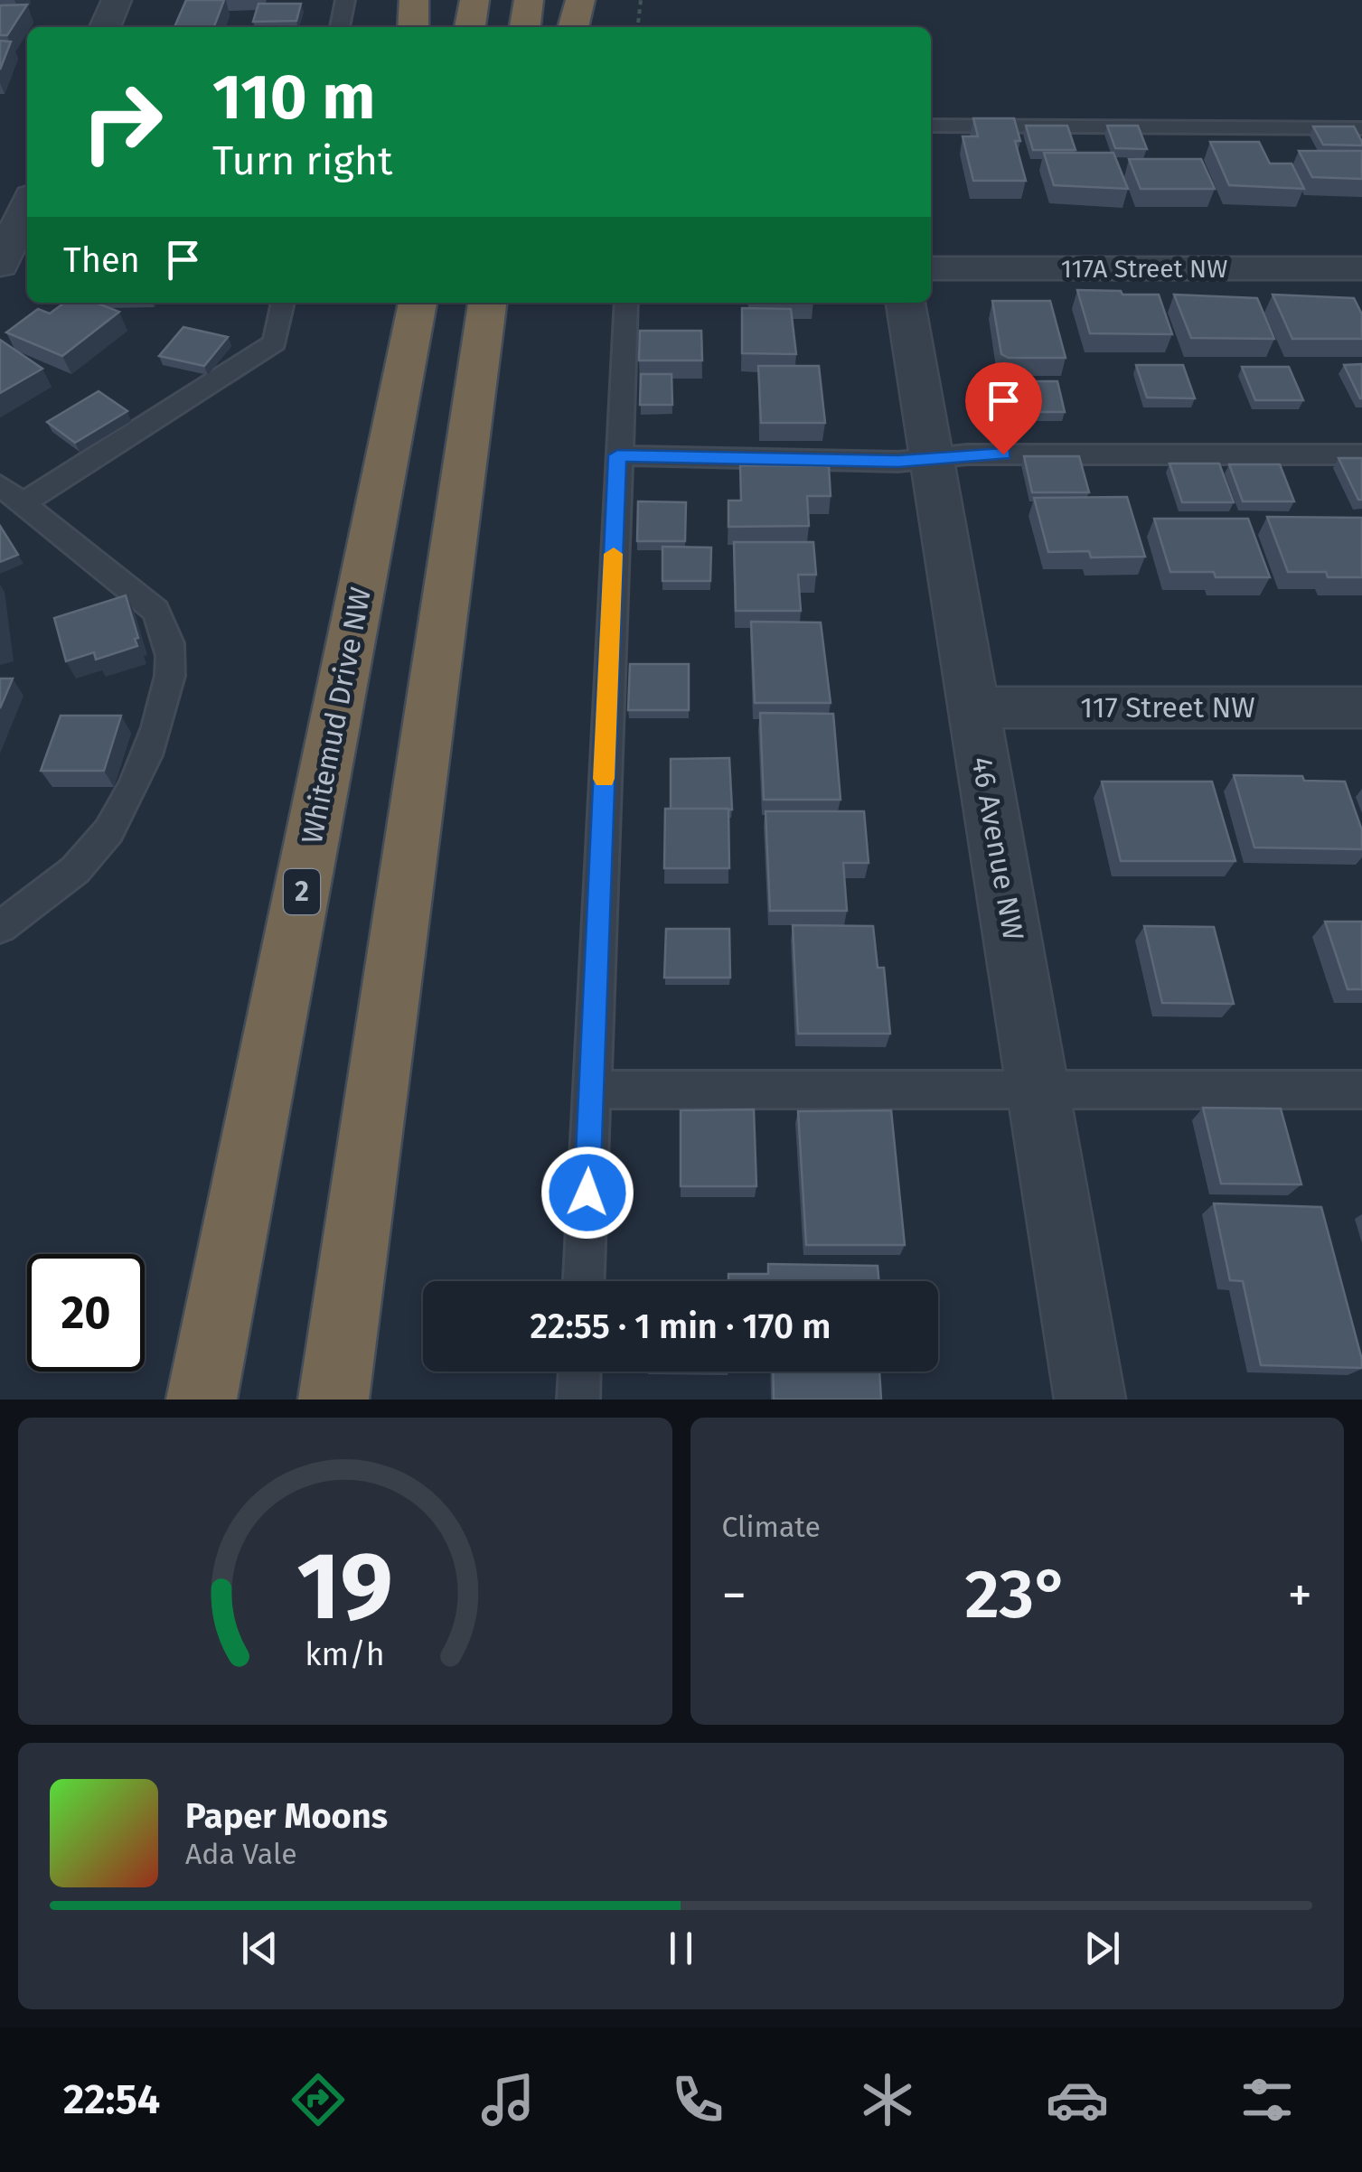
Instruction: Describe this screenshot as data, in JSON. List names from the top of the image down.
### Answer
{
  "streets": {
    "highway": ["Whitemud Drive NW", "2"],
    "street": ["117A Street NW", "117 Street NW", "46 Avenue NW"]
  },
  "crossings": [
    ["117 Street NW", "46 Avenue NW"]
  ],
  "page": {
    "turn": ["110 m", "Turn right"],
    "then": "Then",
    "limit": "20",
    "trip": "22:55 · 1 min · 170 m",
    "tile": "Climate",
    "heat": ["−", "23°", "+"],
    "song": ["Paper Moons", "Ada Vale"],
    "tabs": "22:54",
    "gauge": ["19", "km/h"]
  }
}
